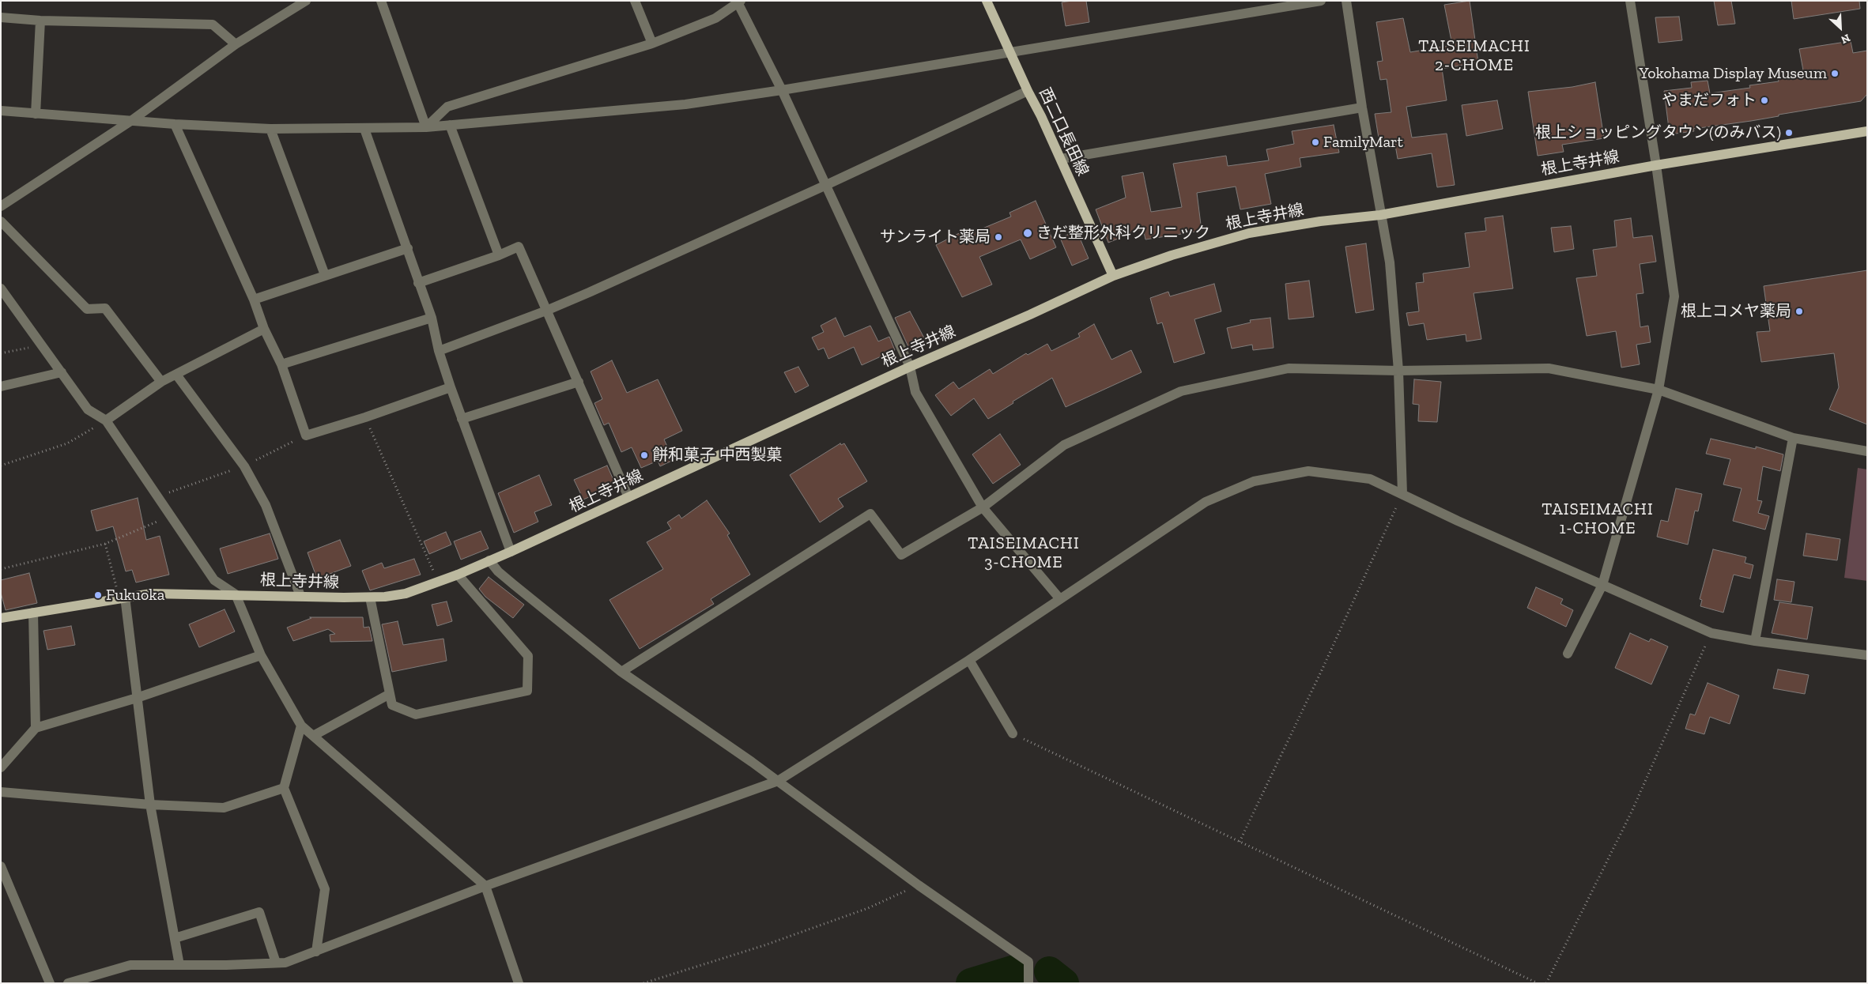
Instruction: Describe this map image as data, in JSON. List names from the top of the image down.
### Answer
{
  "streets": {
    "main road": ["西二口長田線", "根上寺井線"]
  },
  "crossings": [
    ["西二口長田線", "根上寺井線"]
  ],
  "districts": ["TAISEIMACHI 2-CHOME", "TAISEIMACHI 1-CHOME", "TAISEIMACHI 3-CHOME"],
  "places": [
    "Yokohama Display Museum",
    "やまだフォト",
    "根上ショッピングタウン(のみバス)",
    "FamilyMart",
    "きだ整形外科クリニック",
    "サンライト薬局",
    "根上コメヤ薬局",
    "餅和菓子 中西製菓",
    "Fukuoka"
  ],
  "north": "bottom right"
}
